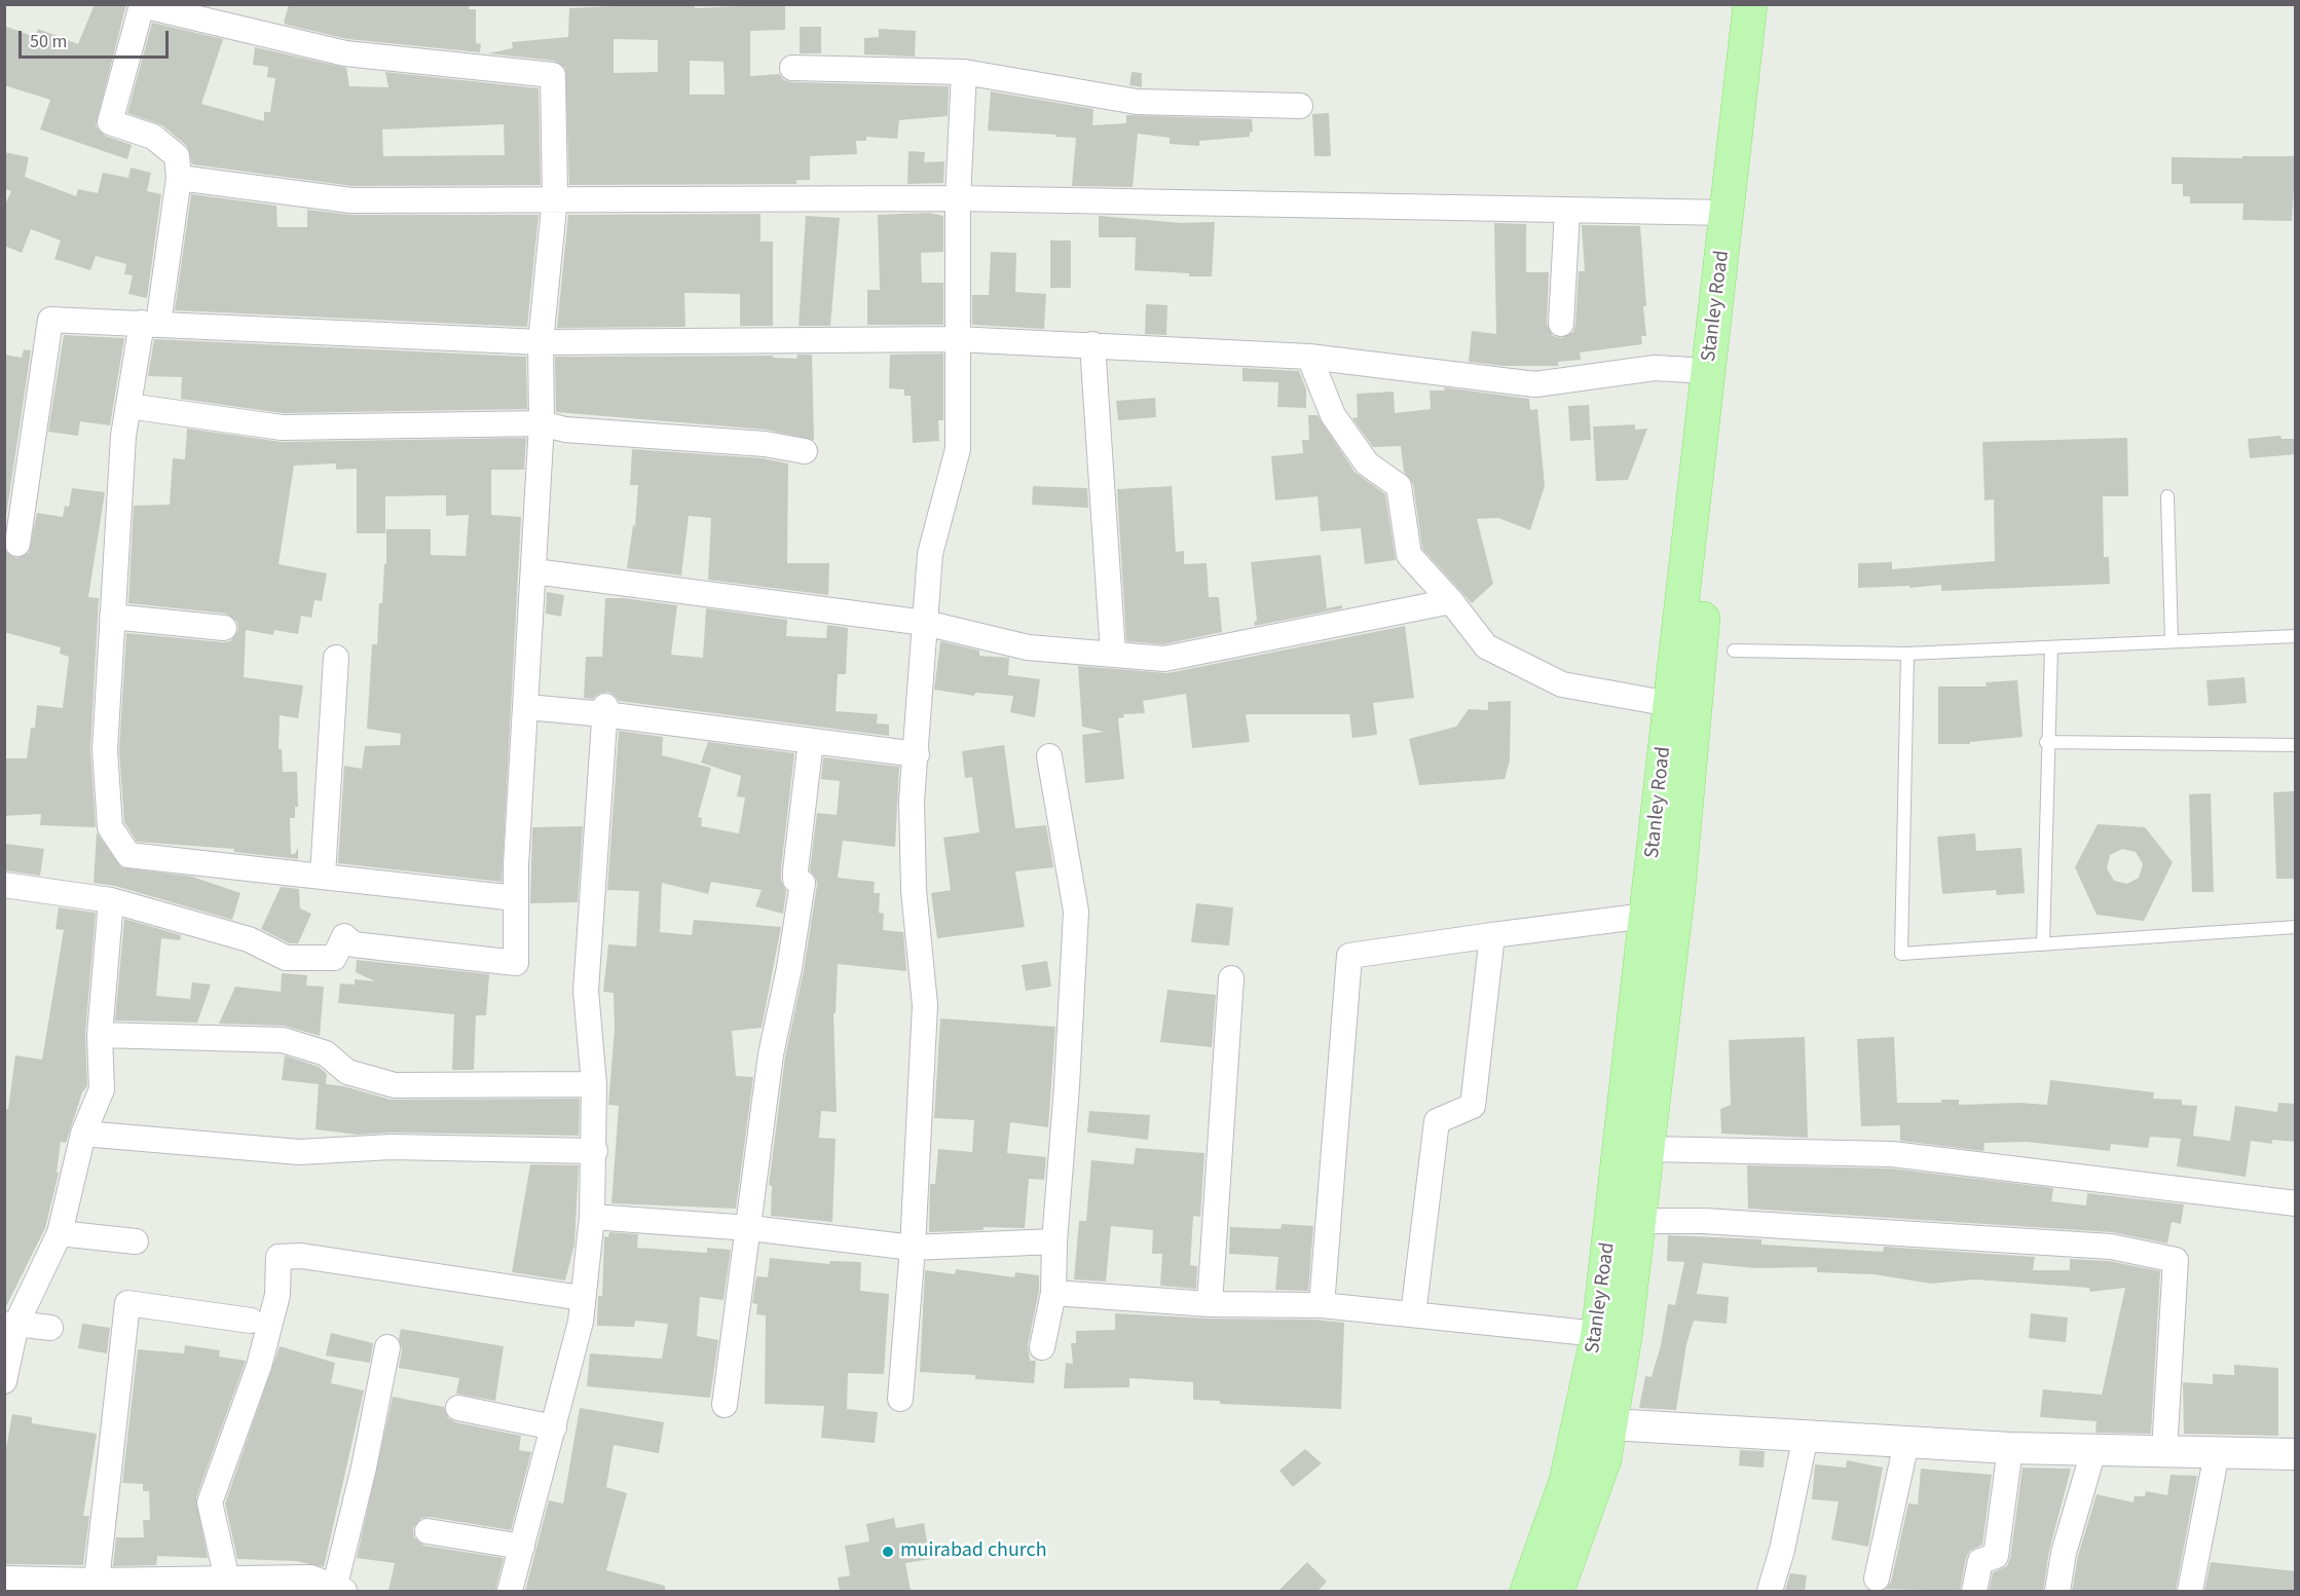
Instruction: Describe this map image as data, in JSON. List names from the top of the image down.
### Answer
{
  "streets": {
    "main road": ["Stanley Road"]
  },
  "places": ["muirabad church"],
  "scale_bar": "50 m"
}
